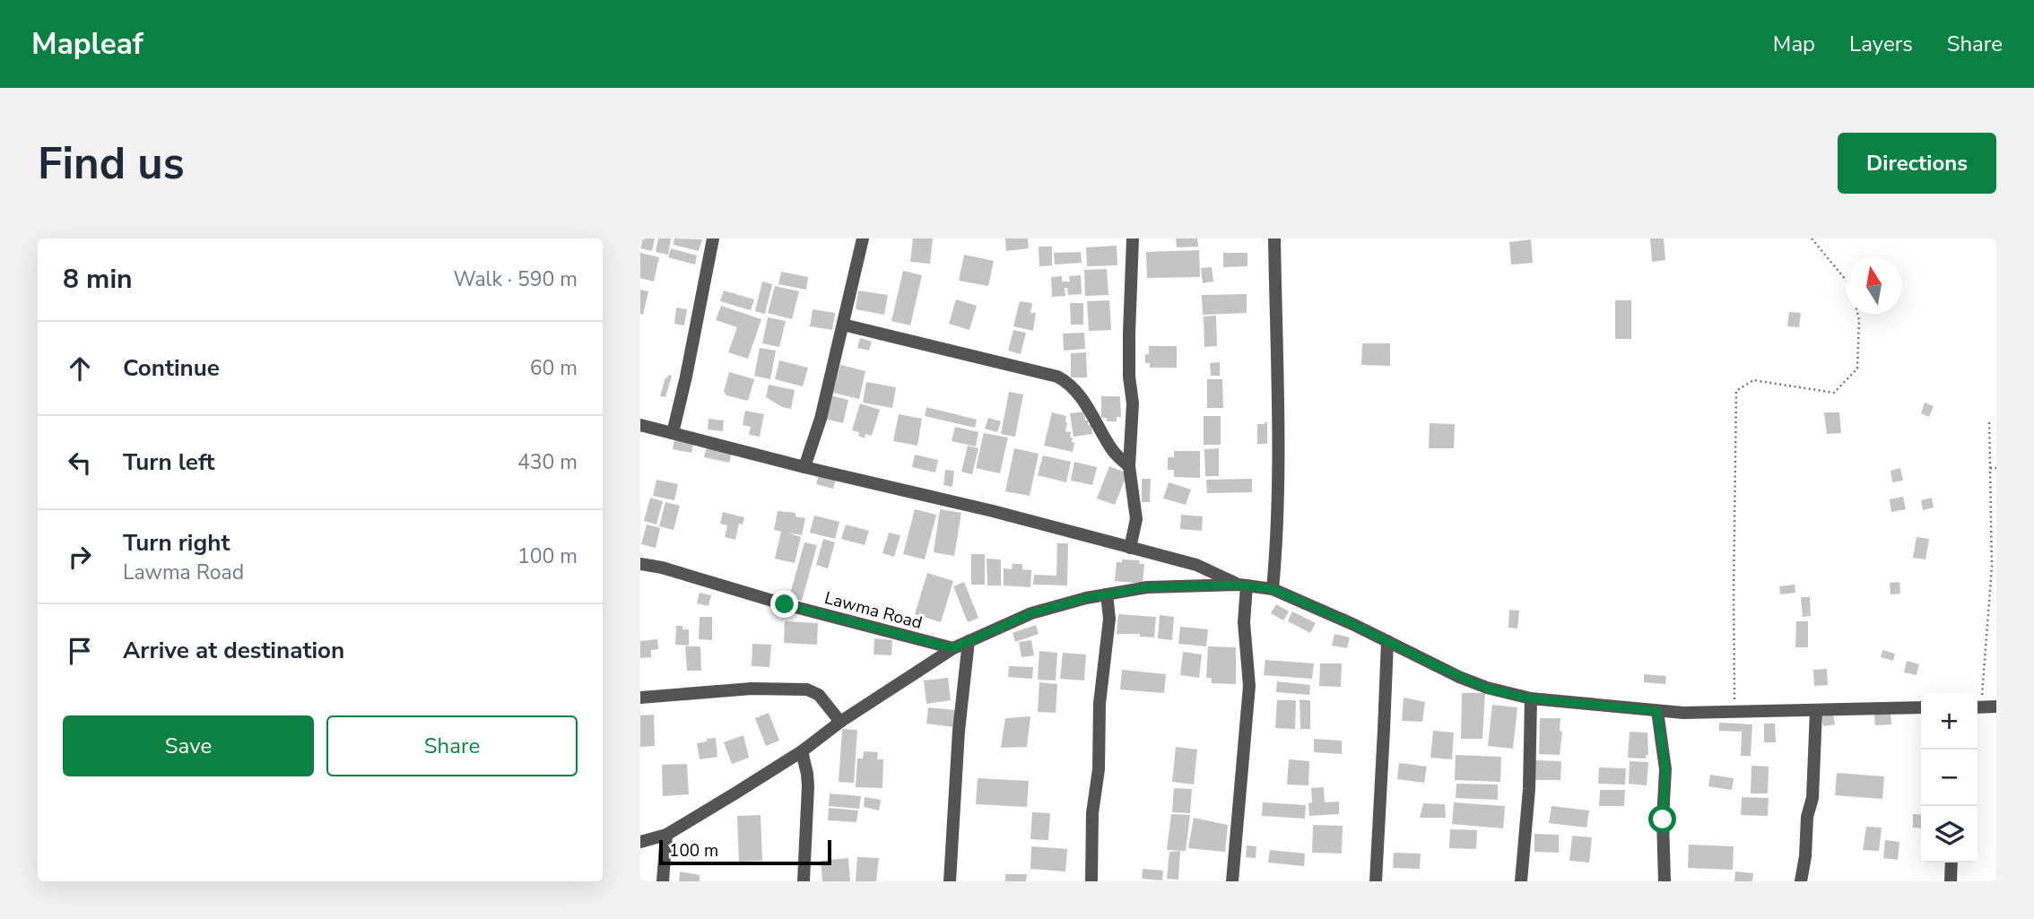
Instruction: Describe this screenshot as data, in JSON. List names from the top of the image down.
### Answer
{
  "streets": {
    "street": ["Lawma Road"]
  },
  "scale_bar": "100 m",
  "north": "top",
  "page": {
    "header": "Mapleaf",
    "nav": ["Map", "Layers", "Share"],
    "buttons": [
      "Directions",
      ["Save", "Share"]
    ],
    "title": "Find us",
    "heading": ["8 min", "Walk · 590 m"],
    "list": [
      ["Continue", "60 m"],
      ["Turn left", "430 m"],
      ["Turn right", "Lawma Road", "100 m"],
      "Arrive at destination"
    ],
    "map_buttons": ["+", "−"],
    "scale": "100 m"
  }
}
